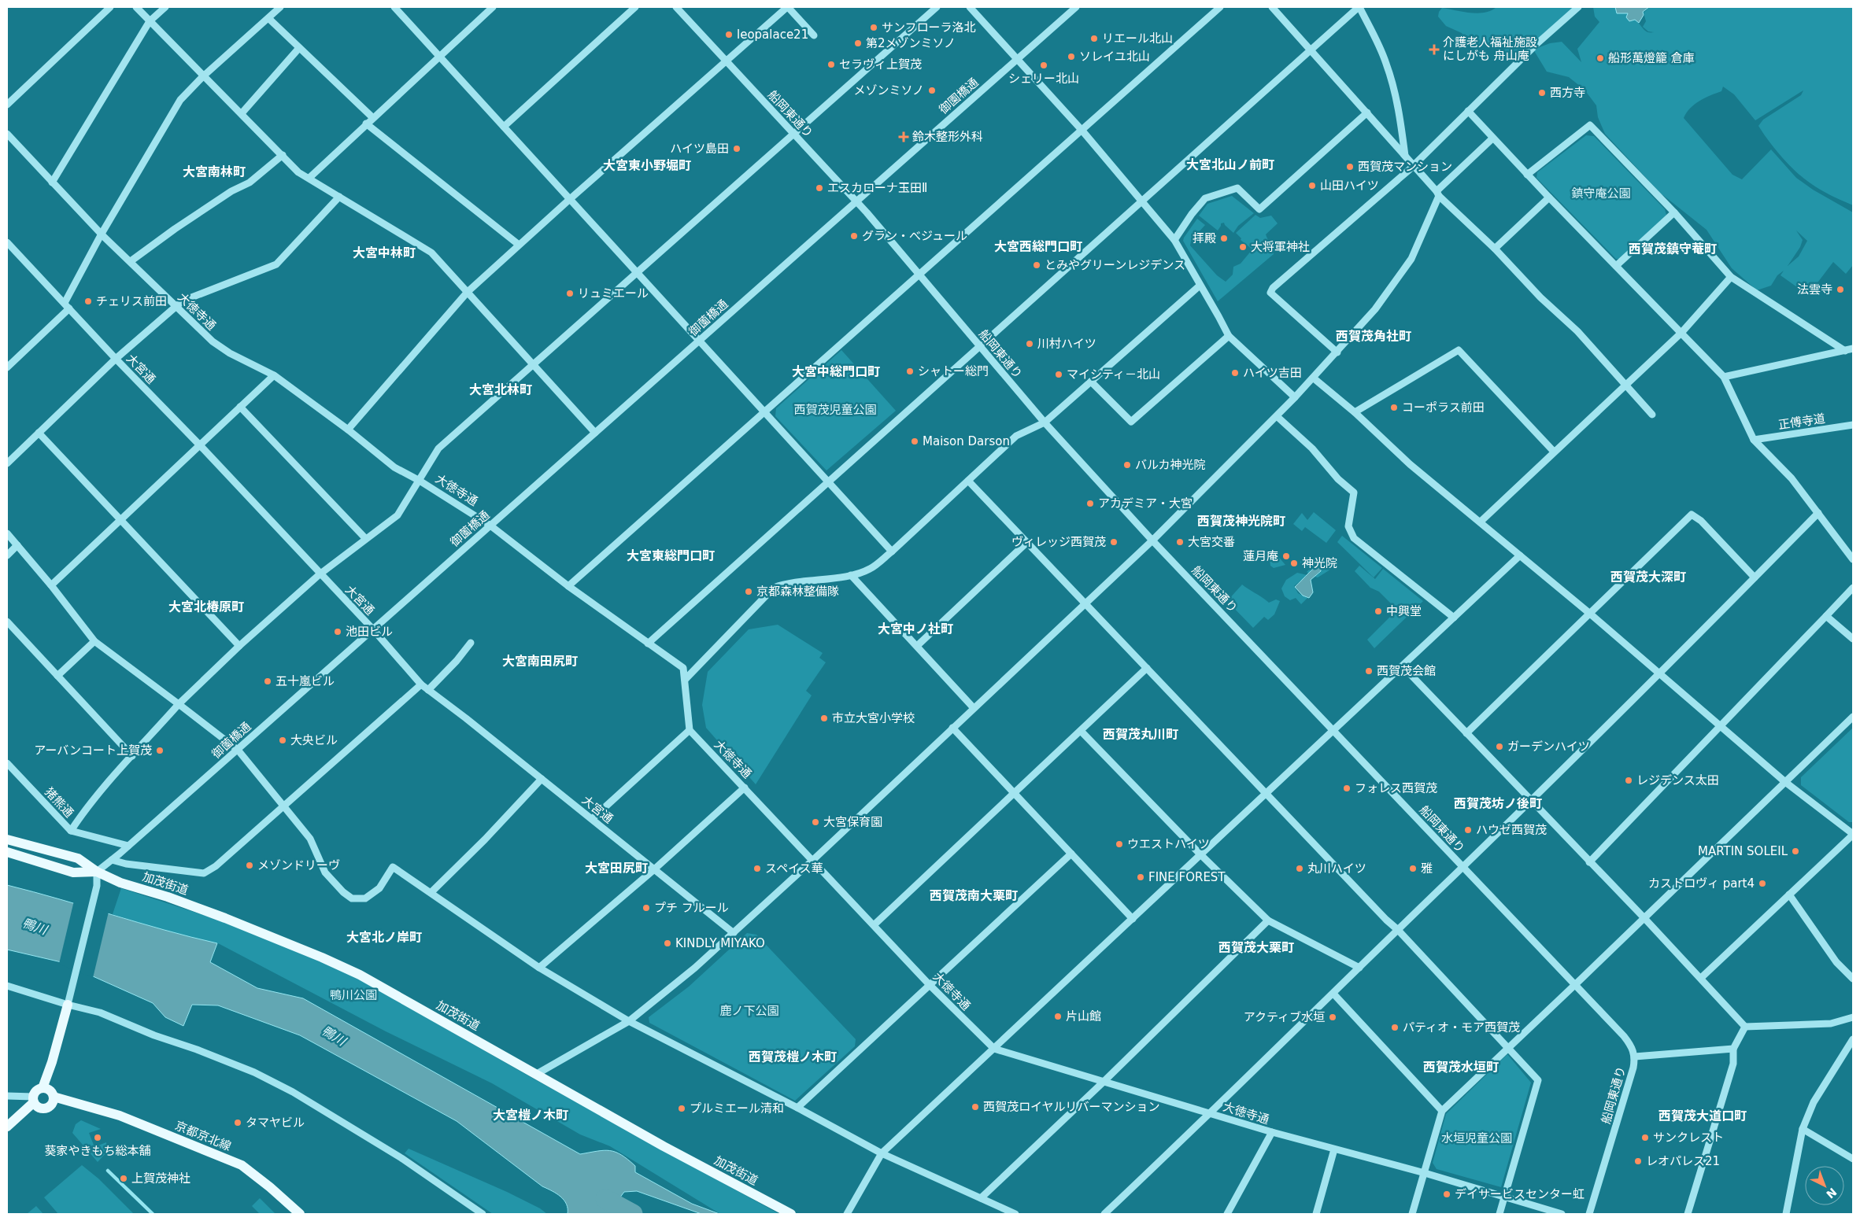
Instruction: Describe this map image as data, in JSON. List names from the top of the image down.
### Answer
{
  "streets": {
    "main road": ["加茂街道", "京都京北線"],
    "street": [
      "御園橋通",
      "船岡東通り",
      "大徳寺通",
      "御薗橋通",
      "大宮通",
      "正傅寺道",
      "猪熊通"
    ]
  },
  "crossings": [
    ["御園橋通", "船岡東通り"],
    ["御園橋通", "御薗橋通"],
    ["船岡東通り", "御薗橋通"],
    ["大徳寺通", "御薗橋通"],
    ["御薗橋通", "大宮通"],
    ["御薗橋通", "猪熊通"],
    ["御薗橋通", "加茂街道"]
  ],
  "districts": [
    "大宮北山ノ前町",
    "大宮東小野堀町",
    "大宮南林町",
    "大宮西総門口町",
    "西賀茂鎮守菴町",
    "大宮中林町",
    "西賀茂角社町",
    "大宮中総門口町",
    "大宮北林町",
    "西賀茂神光院町",
    "大宮東総門口町",
    "西賀茂大深町",
    "大宮北椿原町",
    "大宮中ノ社町",
    "大宮南田尻町",
    "西賀茂丸川町",
    "西賀茂坊ノ後町",
    "大宮田尻町",
    "西賀茂南大栗町",
    "大宮北ノ岸町",
    "西賀茂大栗町",
    "西賀茂榿ノ木町",
    "西賀茂水垣町",
    "大宮榿ノ木町",
    "西賀茂大道口町"
  ],
  "water": ["鴨川"],
  "parks": [
    "鎮守庵公園",
    "西賀茂児童公園",
    "鴨川公園",
    "鹿ノ下公園",
    "水垣児童公園"
  ],
  "places": {
    "other": [
      "サンフローラ洛北",
      "leopalace21",
      "リエール北山",
      "第2メゾンミソノ",
      "ソレイユ北山",
      "船形萬燈籠 倉庫",
      "セラヴィ上賀茂",
      "シェリー北山",
      "メゾンミソノ",
      "西方寺",
      "ハイツ島田",
      "西賀茂マンション",
      "山田ハイツ",
      "エスカローナ玉田Ⅱ",
      "グラン・べジュール",
      "拝殿",
      "大将軍神社",
      "とみやグリーンレジデンス",
      "法雲寺",
      "リュミエール",
      "チェリス前田",
      "川村ハイツ",
      "シャトー総門",
      "ハイツ吉田",
      "マイシティ－北山",
      "コーポラス前田",
      "Maison Darson",
      "バルカ神光院",
      "アカデミア・大宮",
      "ヴィレッジ西賀茂",
      "大宮交番",
      "蓮月庵",
      "神光院",
      "京都森林整備隊",
      "中興堂",
      "池田ビル",
      "西賀茂会館",
      "五十嵐ビル",
      "市立大宮小学校",
      "大央ビル",
      "ガーデンハイツ",
      "アーバンコート上賀茂",
      "レジデンス太田",
      "フォレス西賀茂",
      "大宮保育園",
      "ハウゼ西賀茂",
      "ウエストハイツ",
      "MARTIN SOLEIL",
      "メゾンドリーヴ",
      "スペイス華",
      "丸川ハイツ",
      "雅",
      "FINE FOREST",
      "カストロヴィ part4",
      "プチ フルール",
      "KINDLY MIYAKO",
      "片山館",
      "アクティブ水垣",
      "パティオ・モア西賀茂",
      "西賀茂ロイヤルリバーマンション",
      "プルミエール清和",
      "タマヤビル",
      "葵家やきもち総本舗",
      "サンクレスト",
      "レオパレス21",
      "上賀茂神社",
      "デイサービスセンター虹"
    ],
    "health": ["介護老人福祉施設 にしがも 舟山庵", "鈴木整形外科"]
  },
  "north": "bottom right"
}
